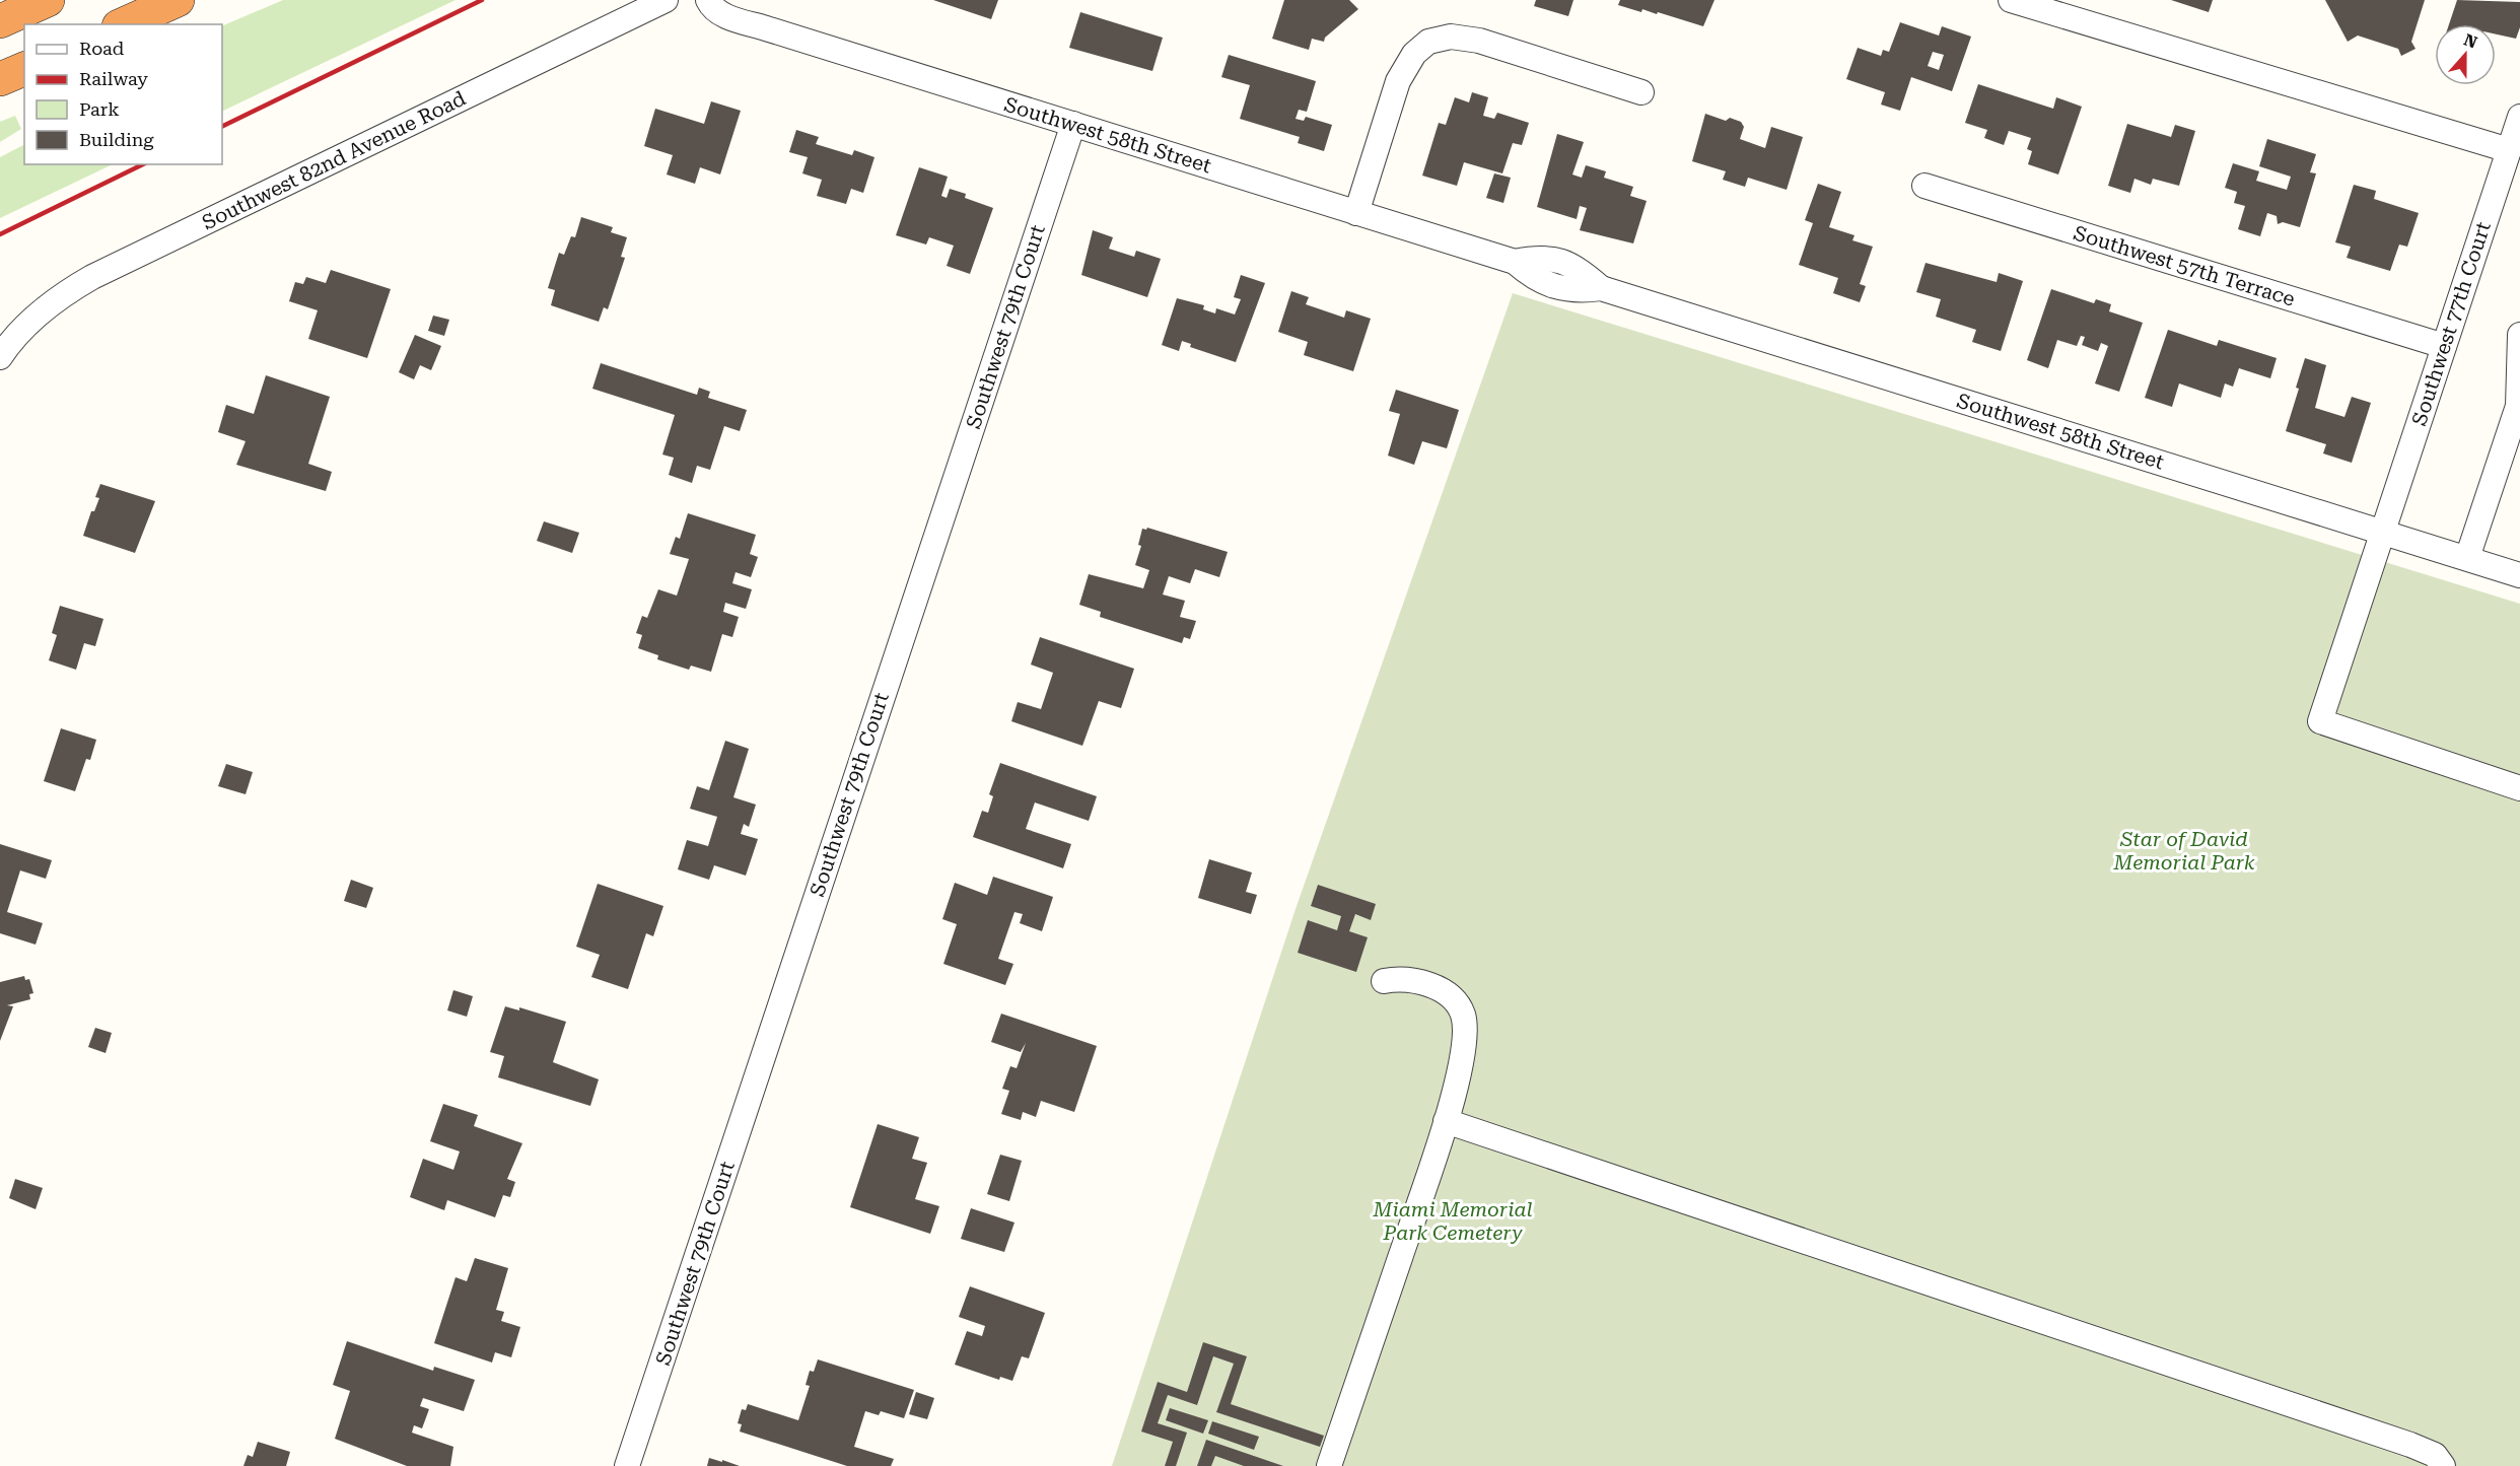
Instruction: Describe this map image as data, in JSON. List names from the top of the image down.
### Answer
{
  "streets": {
    "street": [
      "Southwest 58th Street",
      "Southwest 82nd Avenue Road",
      "Southwest 57th Terrace",
      "Southwest 77th Court",
      "Southwest 79th Court"
    ]
  },
  "crossings": [
    ["Southwest 58th Street", "Southwest 77th Court"],
    ["Southwest 58th Street", "Southwest 79th Court"],
    ["Southwest 57th Terrace", "Southwest 77th Court"]
  ],
  "parks": ["Star of David Memorial Park", "Miami Memorial Park Cemetery"],
  "legend": [
    "Road",
    "Railway",
    "Park",
    "Building"
  ],
  "north": "top"
}
